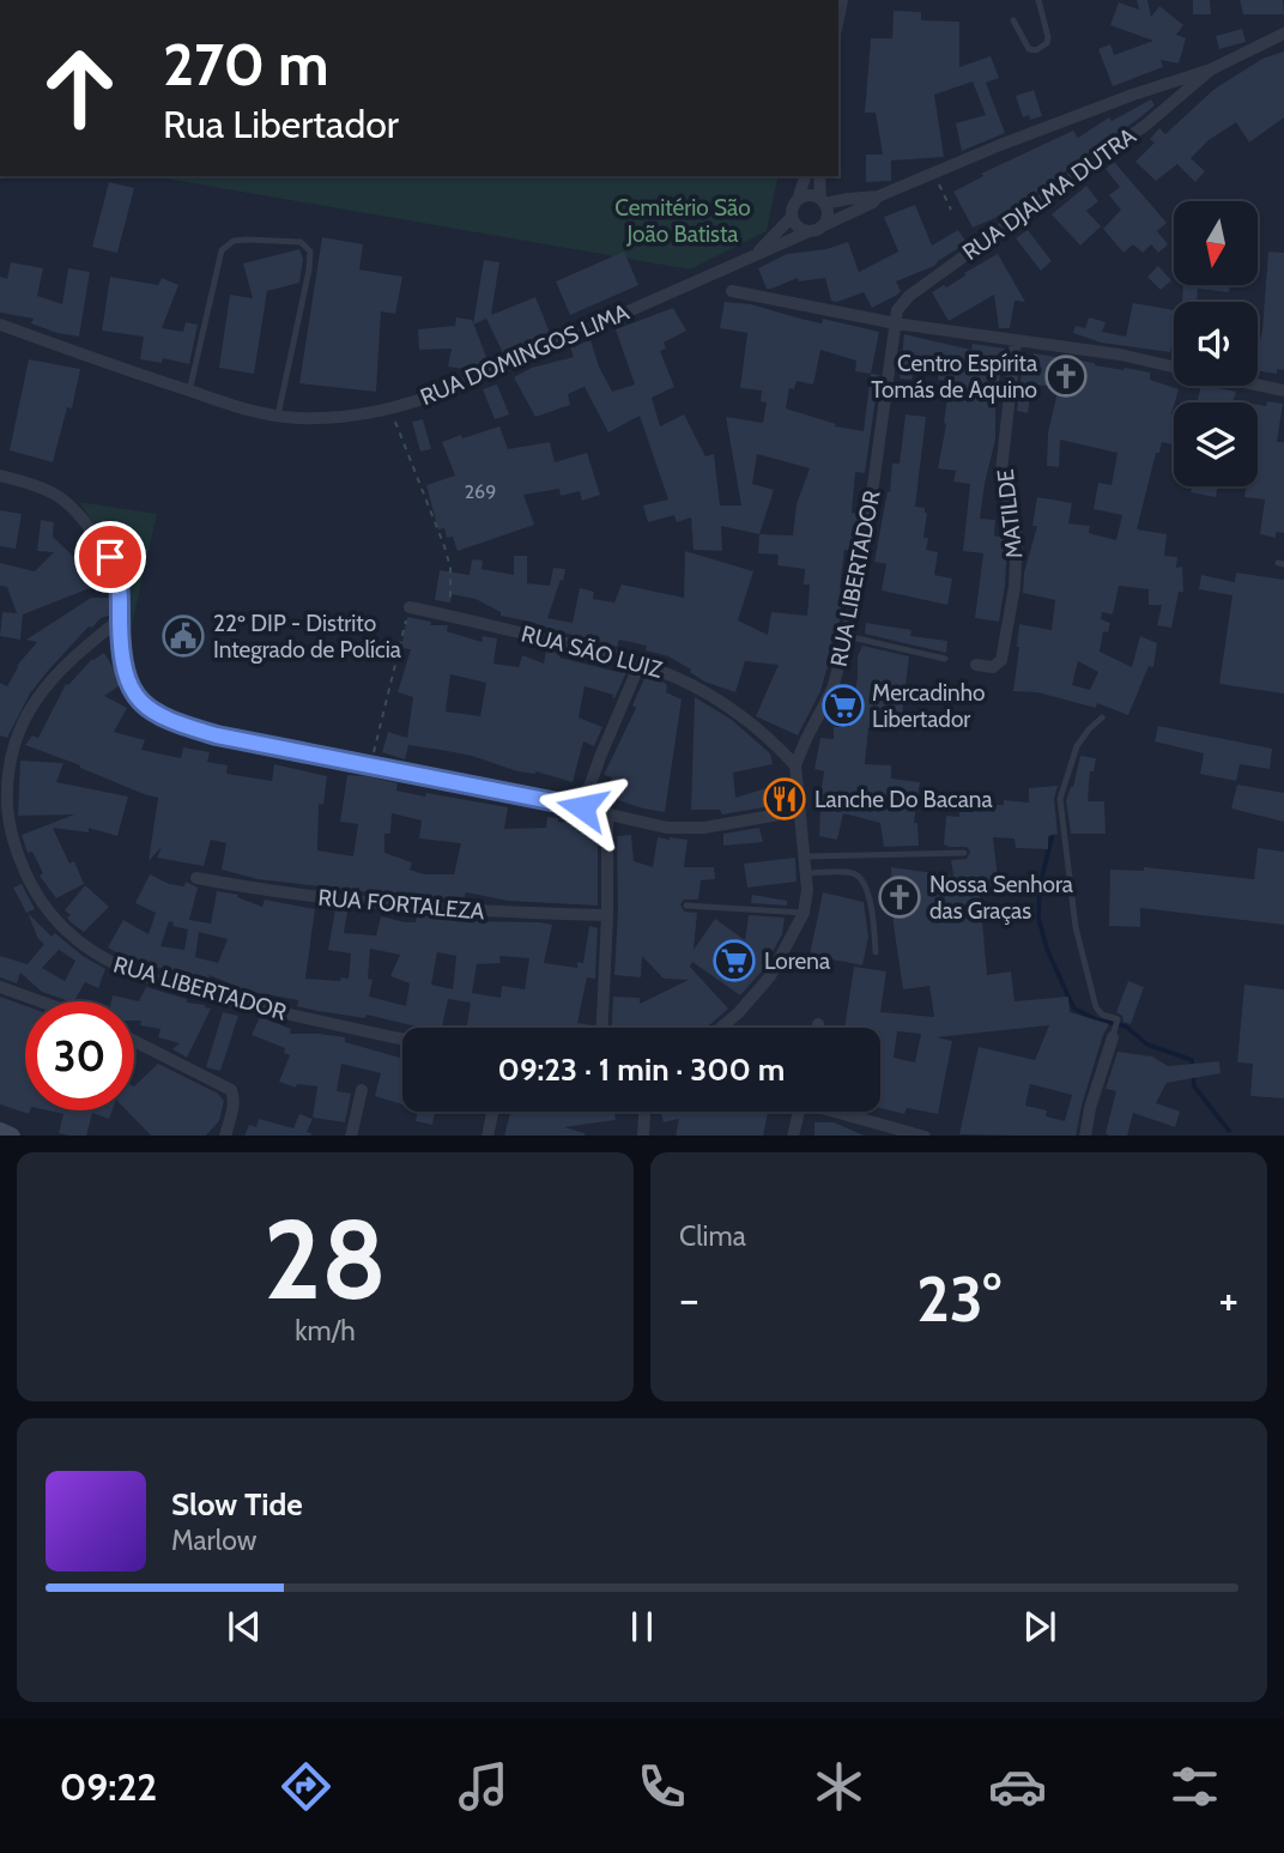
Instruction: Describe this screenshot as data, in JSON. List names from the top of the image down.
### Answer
{
  "streets": {
    "street": [
      "RUA DJALMA DUTRA",
      "RUA DOMINGOS LIMA",
      "MATILDE",
      "RUA LIBERTADOR",
      "RUA SÃO LUIZ",
      "RUA FORTALEZA"
    ]
  },
  "crossings": [
    ["RUA DJALMA DUTRA", "RUA DOMINGOS LIMA"],
    ["RUA DJALMA DUTRA", "RUA LIBERTADOR"],
    ["RUA LIBERTADOR", "RUA SÃO LUIZ"]
  ],
  "parks": ["Cemitério São João Batista"],
  "places": {
    "church": ["Centro Espírita Tomás de Aquino", "Nossa Senhora das Graças"],
    "public building": ["22º DIP - Distrito Integrado de Polícia"],
    "supermarket": ["Mercadinho Libertador", "Lorena"],
    "restaurant": ["Lanche Do Bacana"]
  },
  "house_numbers": ["269"],
  "north": "bottom",
  "page": {
    "turn": ["270 m", "Rua Libertador"],
    "limit": "30",
    "trip": "09:23 · 1 min · 300 m",
    "tile": [
      ["28", "km/h"],
      "Clima"
    ],
    "heat": ["−", "23°", "+"],
    "song": ["Slow Tide", "Marlow"],
    "tabs": "09:22"
  }
}
